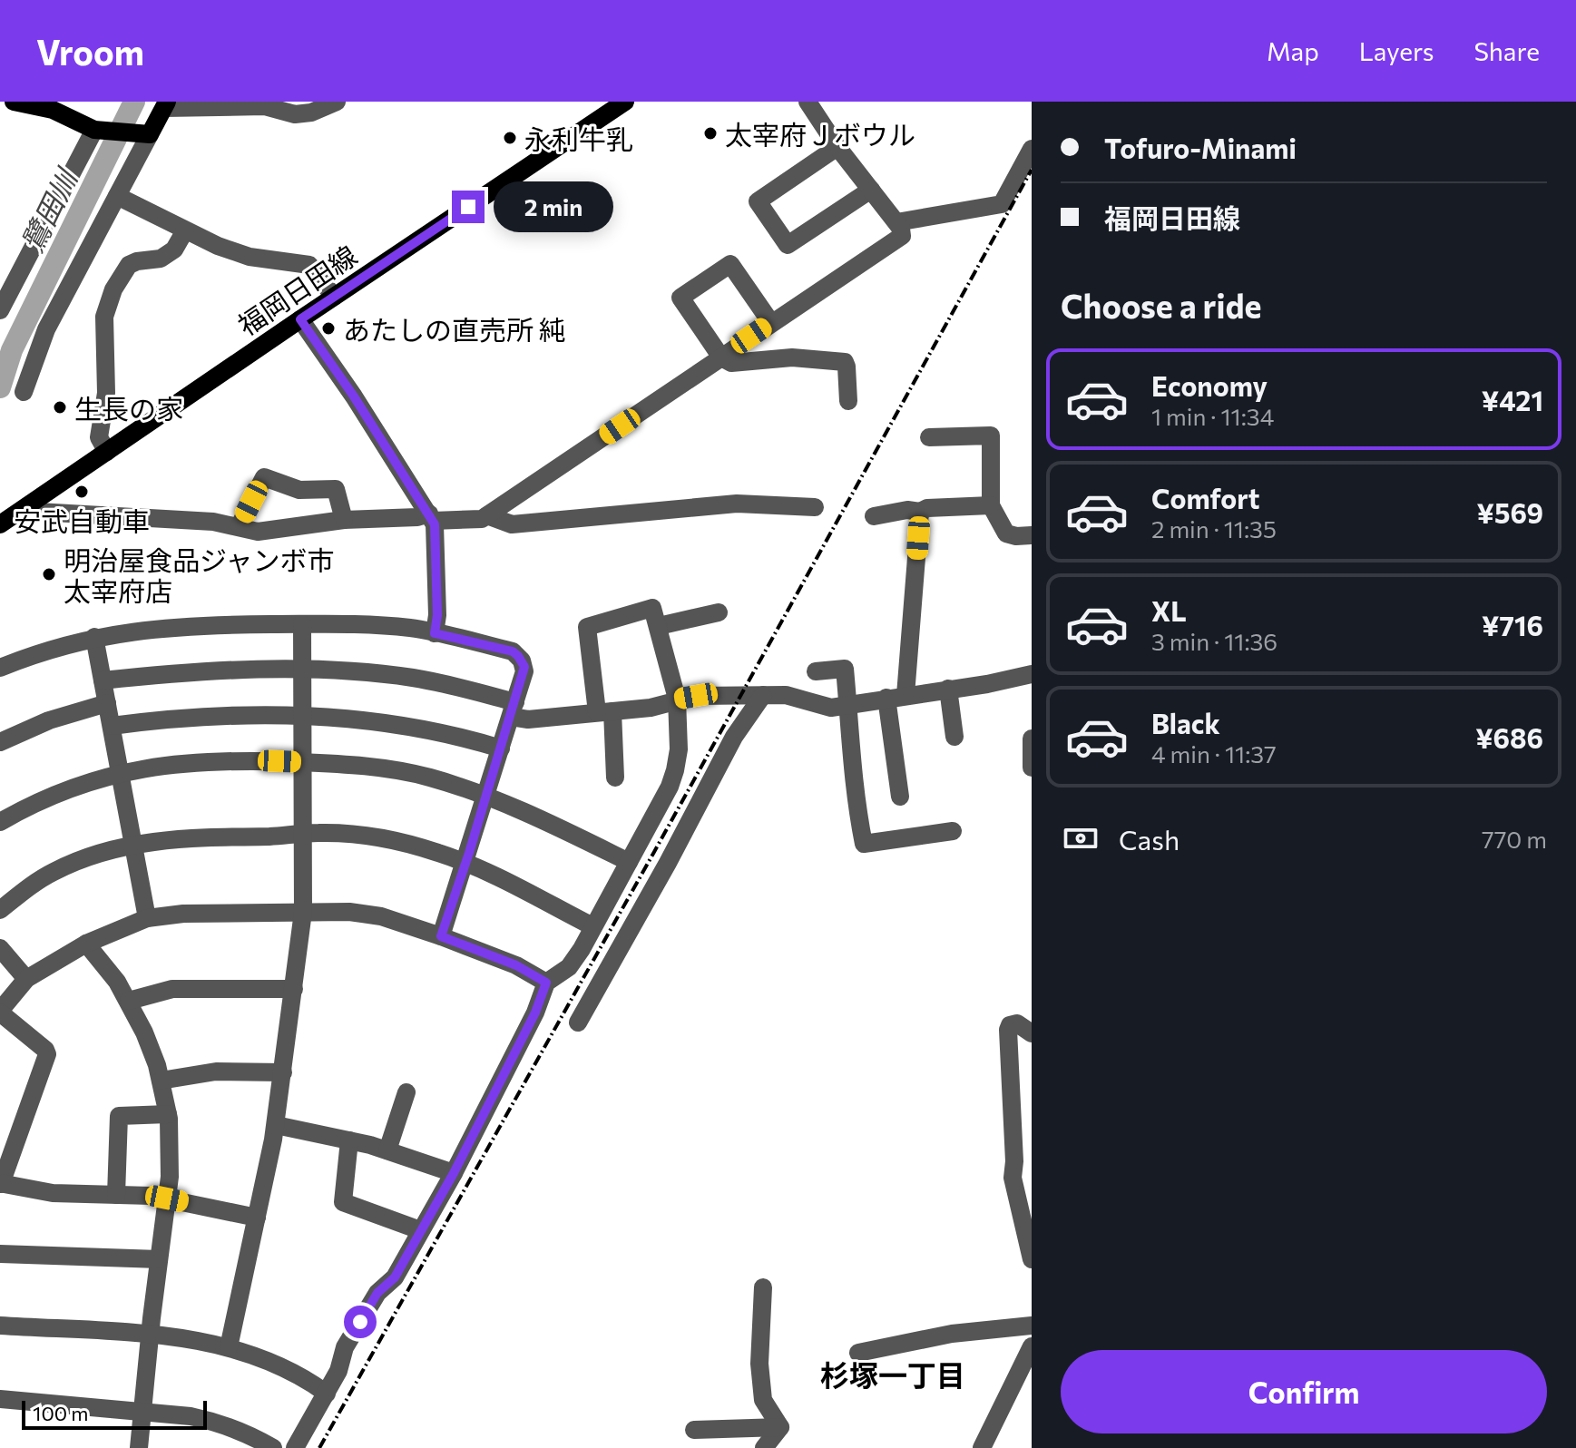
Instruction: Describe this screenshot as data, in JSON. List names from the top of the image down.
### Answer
{
  "streets": {
    "main road": ["福岡日田線"]
  },
  "districts": ["杉塚一丁目"],
  "water": ["鷺田川"],
  "places": [
    "太宰府Ｊボウル",
    "永利牛乳",
    "あたしの直売所 純",
    "生長の家",
    "安武自動車",
    "明治屋食品ジャンボ市 太宰府店"
  ],
  "scale_bar": "100 m",
  "page": {
    "header": "Vroom",
    "nav": ["Map", "Layers", "Share"],
    "banner": ["Tofuro-Minami", "福岡日田線"],
    "bubble": "2 min",
    "heading": "Choose a ride",
    "list": [
      {
        "name": "Economy",
        "note": "1 min · 11:34",
        "value": "¥421"
      },
      {
        "name": "Comfort",
        "note": "2 min · 11:35",
        "value": "¥569"
      },
      {
        "name": "XL",
        "note": "3 min · 11:36",
        "value": "¥716"
      },
      {
        "name": "Black",
        "note": "4 min · 11:37",
        "value": "¥686"
      }
    ],
    "pay": ["Cash", "770 m"],
    "buttons": "Confirm",
    "scale": "100 m"
  }
}
